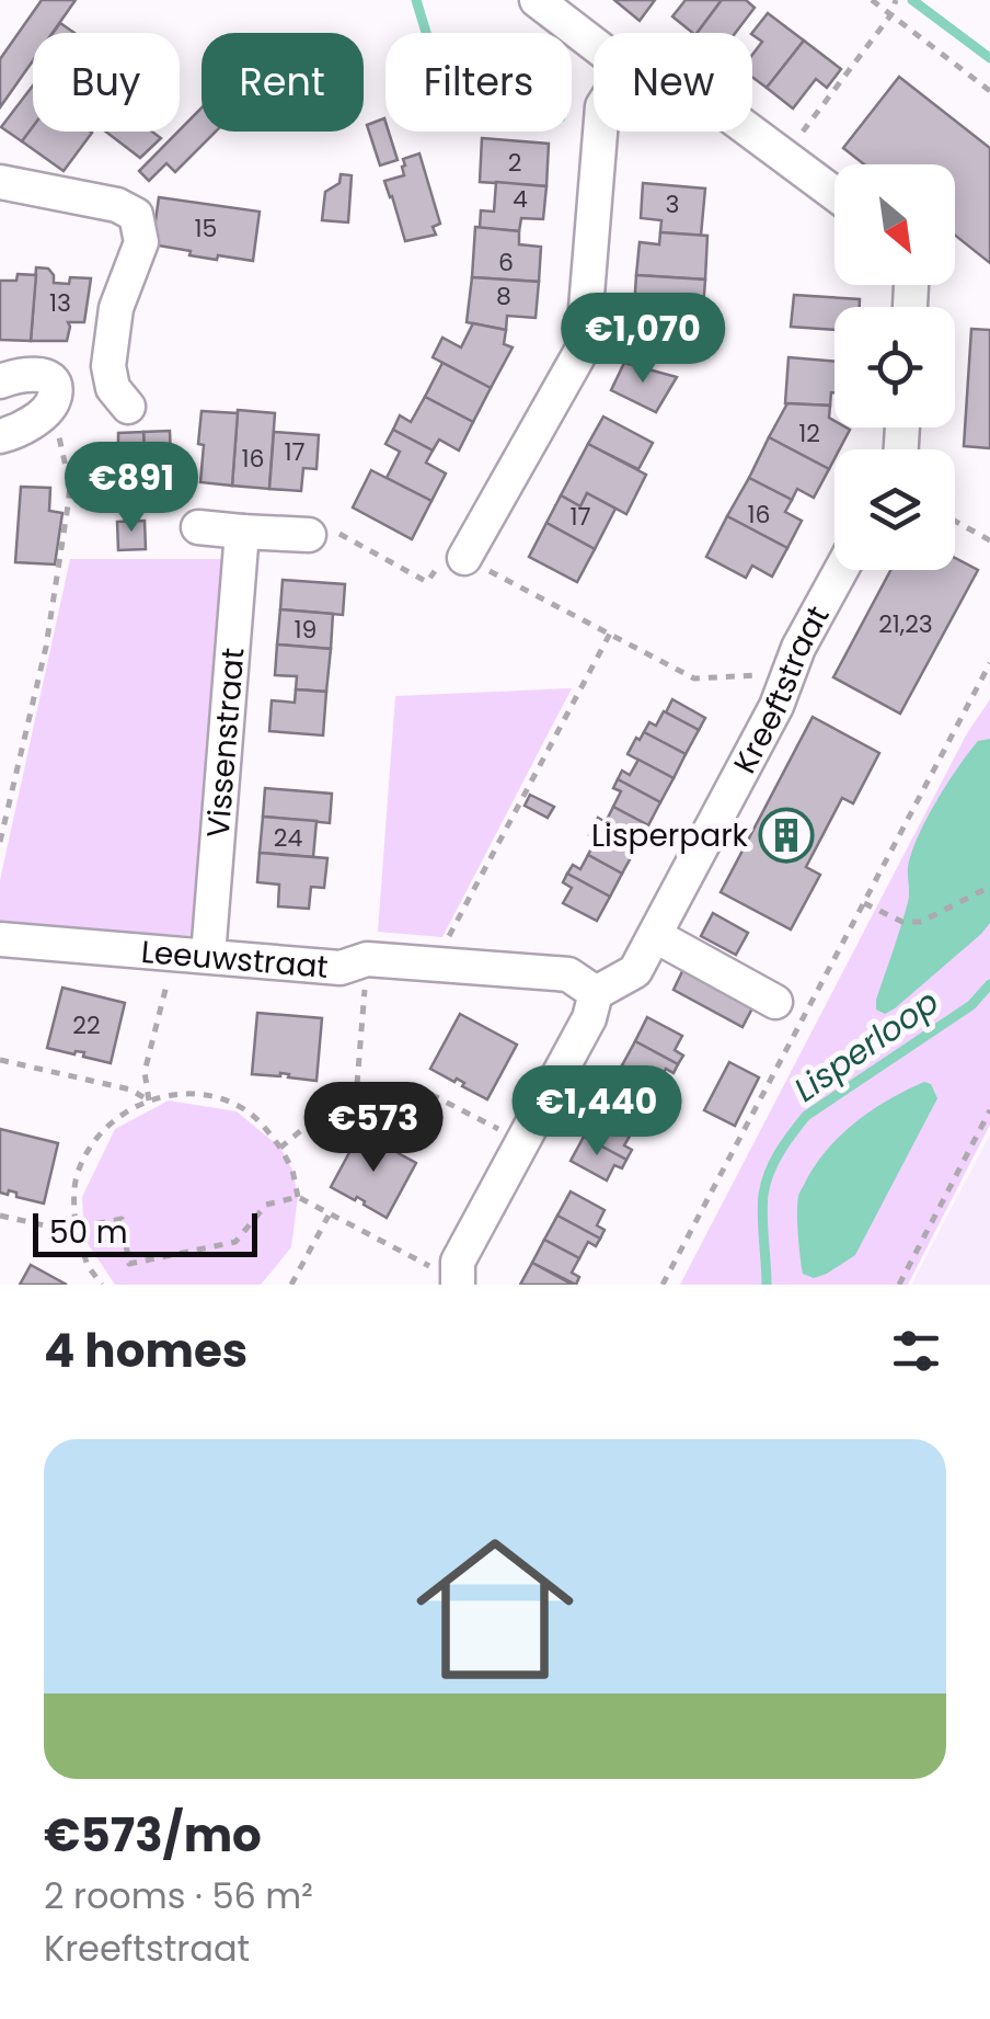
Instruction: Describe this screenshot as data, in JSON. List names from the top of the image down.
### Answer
{
  "streets": {
    "street": ["Kreeftstraat", "Vissenstraat", "Leeuwstraat"]
  },
  "crossings": [
    ["Kreeftstraat", "Leeuwstraat"],
    ["Vissenstraat", "Leeuwstraat"]
  ],
  "water": ["Lisperloop"],
  "places": {
    "building": ["Lisperpark"]
  },
  "house_numbers": [
    "2",
    "4",
    "3",
    "15",
    "6",
    "8",
    "13",
    "12",
    "17",
    "16",
    "16",
    "17",
    "21,23",
    "19",
    "24",
    "22"
  ],
  "scale_bar": "50 m",
  "north": "bottom right",
  "page": {
    "chip": [
      "Buy",
      "Rent",
      "Filters",
      "New"
    ],
    "price": [
      "€1,070",
      "€891",
      "€1,440",
      "€573"
    ],
    "scale": "50 m",
    "heading": "4 homes",
    "list": [
      {
        "name": "€573/mo",
        "note": "2 rooms · 56 m² · Kreeftstraat"
      }
    ]
  }
}
